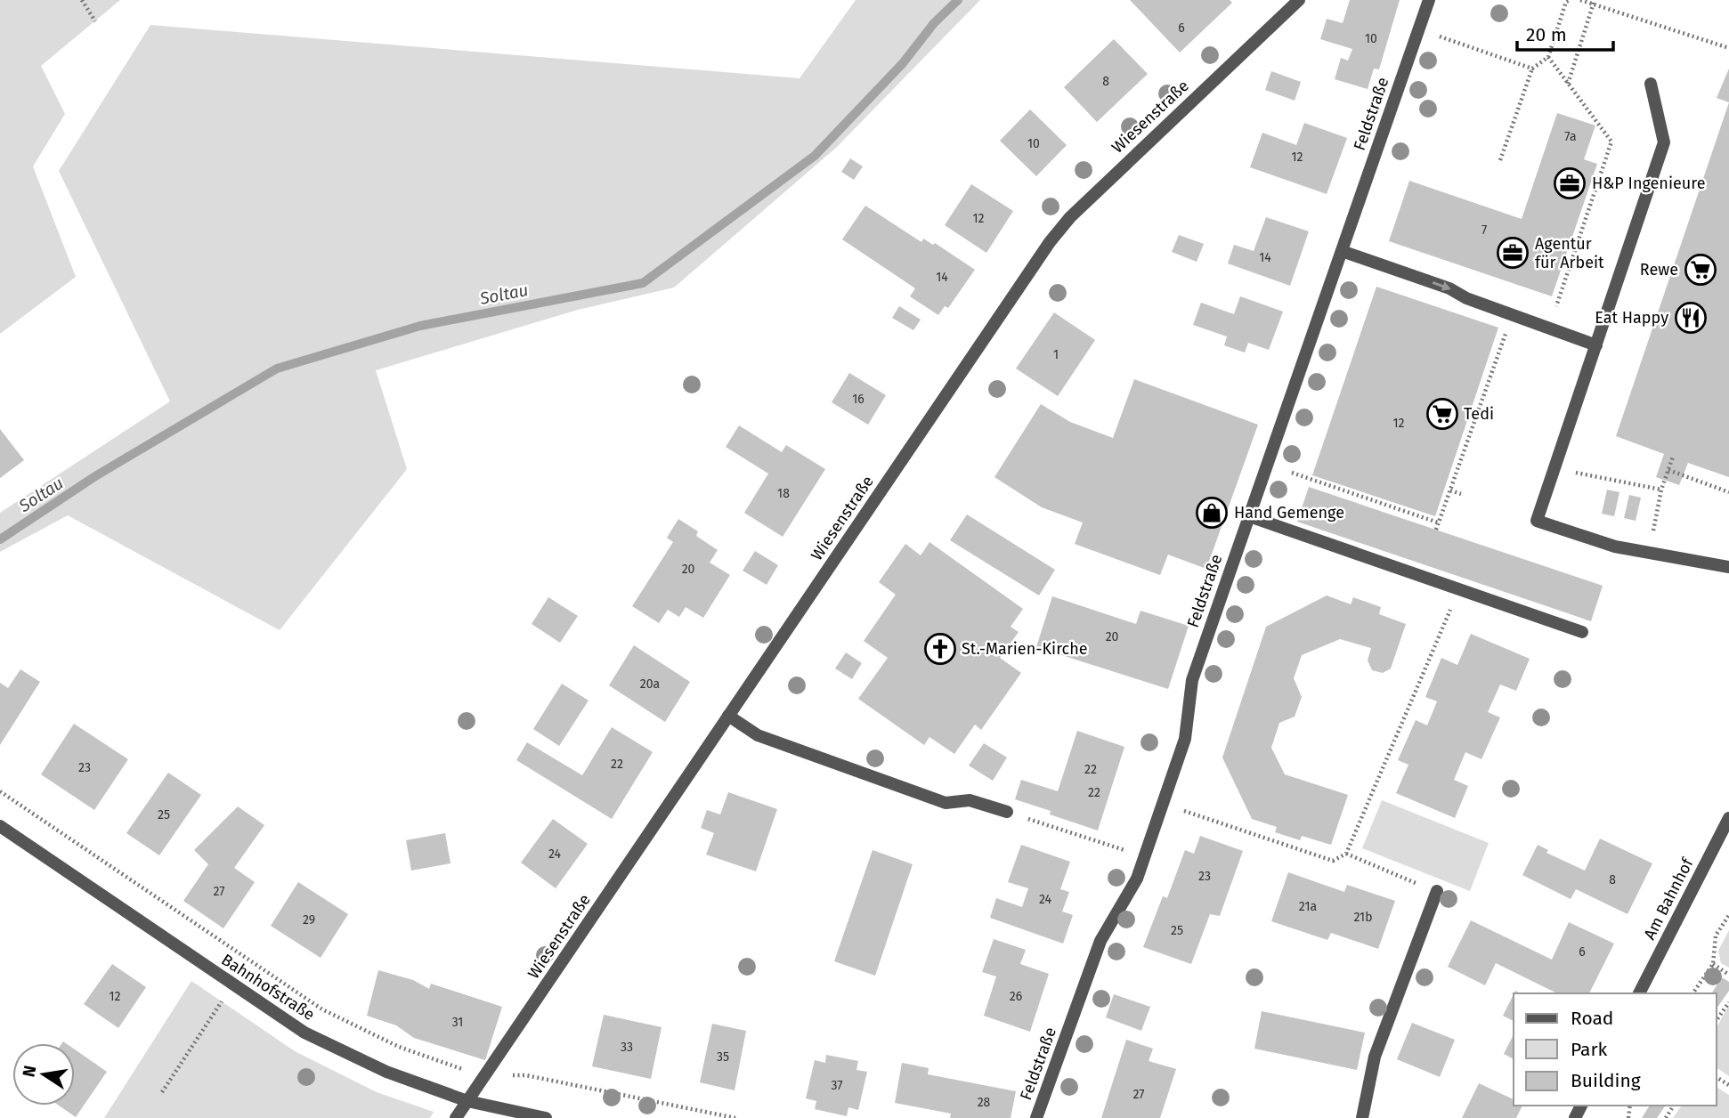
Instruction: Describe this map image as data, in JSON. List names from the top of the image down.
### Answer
{
  "streets": {
    "street": [
      "Feldstraße",
      "Wiesenstraße",
      "Am Bahnhof",
      "Bahnhofstraße"
    ]
  },
  "crossings": [
    ["Wiesenstraße", "Bahnhofstraße"]
  ],
  "water": ["Soltau"],
  "places": {
    "office": ["H&P Ingenieure", "Agentur für Arbeit"],
    "supermarket": ["Rewe", "Tedi"],
    "restaurant": ["Eat Happy"],
    "shop": ["Hand Gemenge"],
    "church": ["St.-Marien-Kirche"]
  },
  "house_numbers": [
    "6",
    "10",
    "8",
    "7a",
    "10",
    "12",
    "12",
    "7",
    "14",
    "14",
    "1",
    "16",
    "12",
    "18",
    "20",
    "20",
    "20a",
    "22",
    "23",
    "22",
    "22",
    "25",
    "24",
    "23",
    "8",
    "27",
    "24",
    "21a",
    "21b",
    "29",
    "25",
    "6",
    "12",
    "26",
    "31",
    "33",
    "35",
    "37",
    "27",
    "28"
  ],
  "legend": ["Road", "Park", "Building"],
  "scale_bar": "20 m",
  "north": "left"
}
